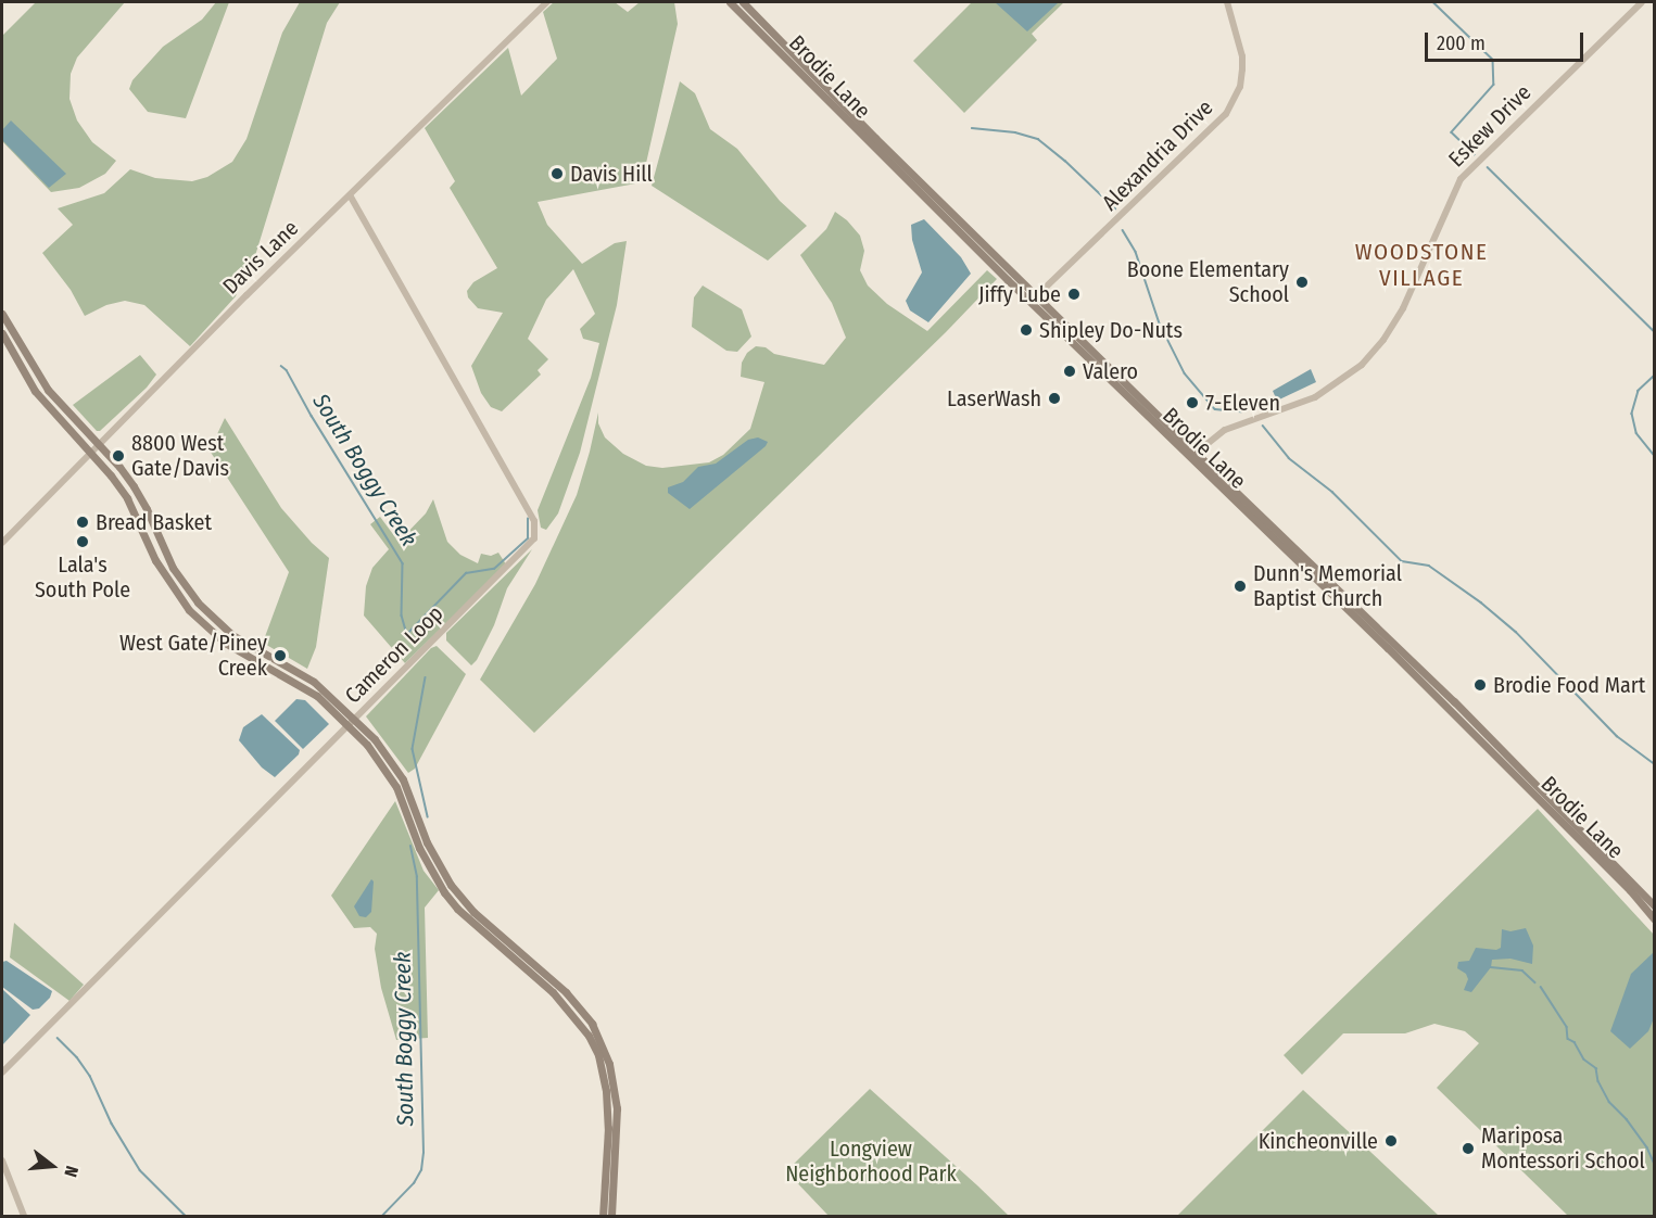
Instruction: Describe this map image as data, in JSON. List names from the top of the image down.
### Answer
{
  "streets": {
    "main road": ["Brodie Lane"],
    "street": [
      "Eskew Drive",
      "Alexandria Drive",
      "Davis Lane",
      "Cameron Loop"
    ]
  },
  "crossings": [
    ["Brodie Lane", "Eskew Drive"],
    ["Brodie Lane", "Alexandria Drive"],
    ["Davis Lane", "Cameron Loop"]
  ],
  "districts": ["WOODSTONE VILLAGE"],
  "water": ["South Boggy Creek"],
  "parks": ["Longview Neighborhood Park"],
  "places": [
    "Davis Hill",
    "Boone Elementary School",
    "Jiffy Lube",
    "Shipley Do-Nuts",
    "Valero",
    "LaserWash",
    "7-Eleven",
    "8800 West Gate/Davis",
    "Bread Basket",
    "Lala's South Pole",
    "Dunn's Memorial Baptist Church",
    "West Gate/Piney Creek",
    "Brodie Food Mart",
    "Kincheonville",
    "Mariposa Montessori School"
  ],
  "scale_bar": "200 m",
  "north": "right"
}
